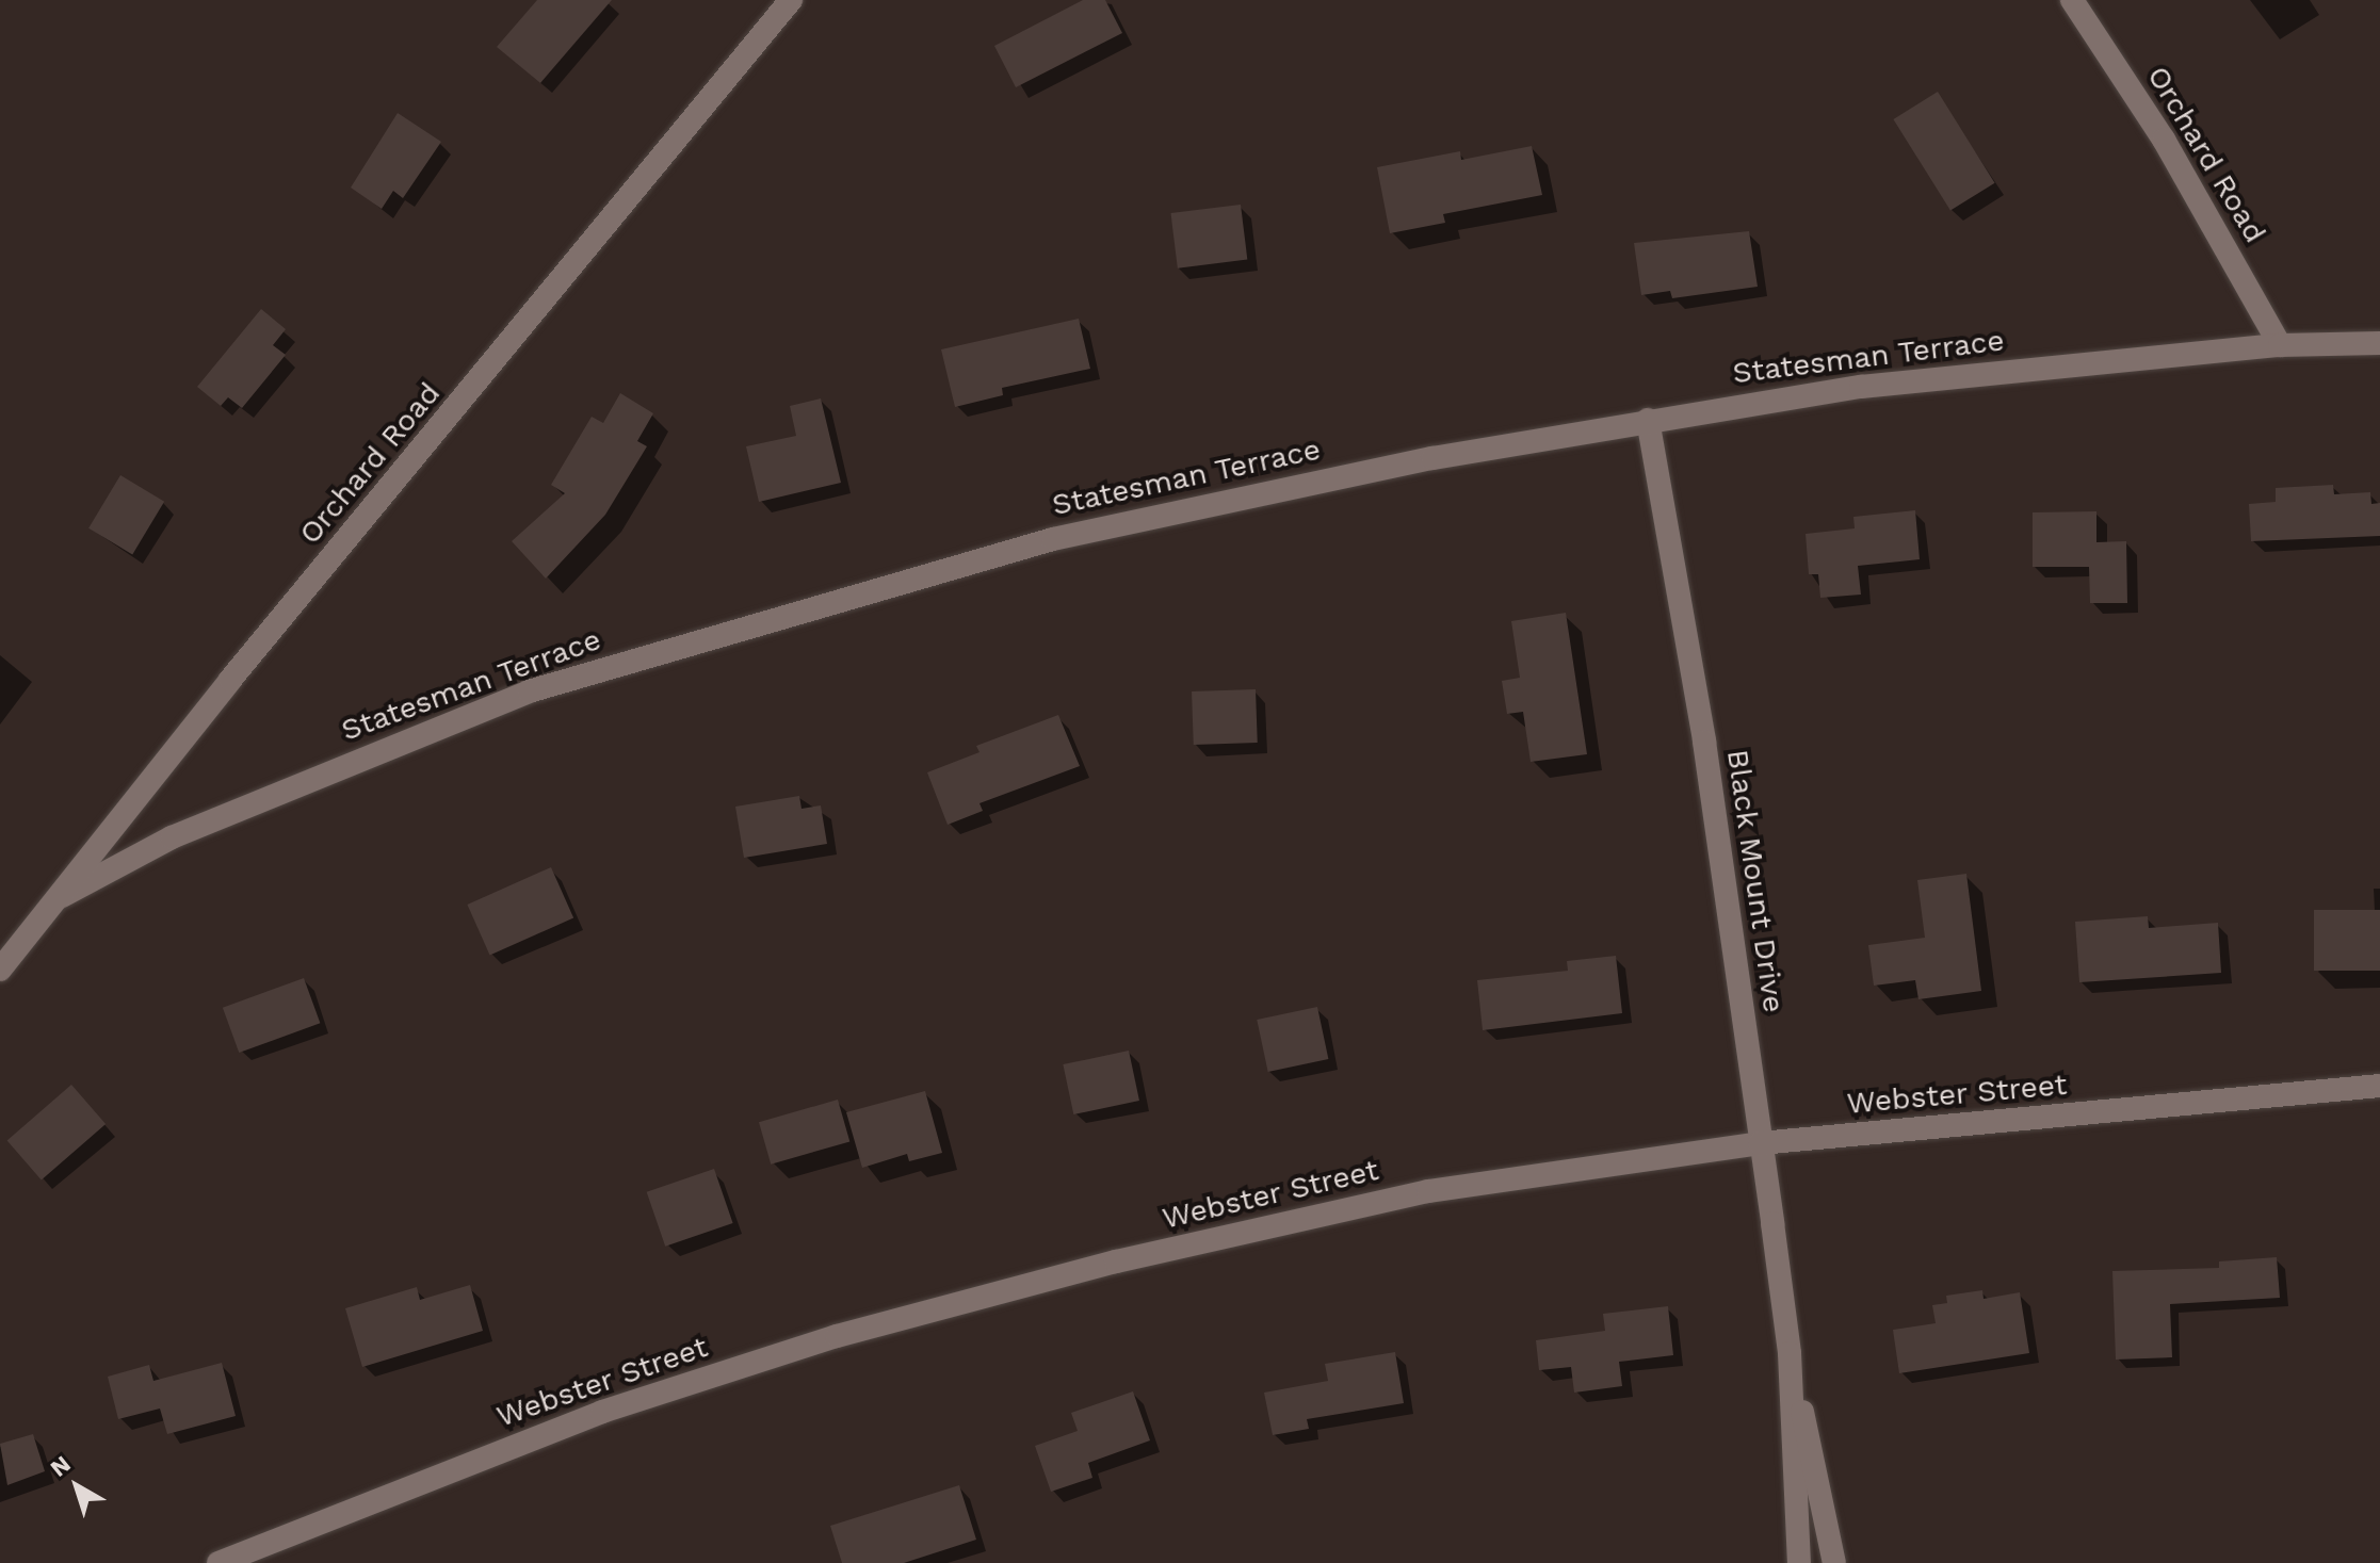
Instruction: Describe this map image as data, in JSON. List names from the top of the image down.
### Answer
{
  "streets": {
    "street": [
      "Orchard Road",
      "Statesman Terrace",
      "Black Mount Drive",
      "Webster Street"
    ]
  },
  "crossings": [
    ["Orchard Road", "Statesman Terrace"],
    ["Statesman Terrace", "Black Mount Drive"],
    ["Black Mount Drive", "Webster Street"]
  ],
  "north": "top left"
}
